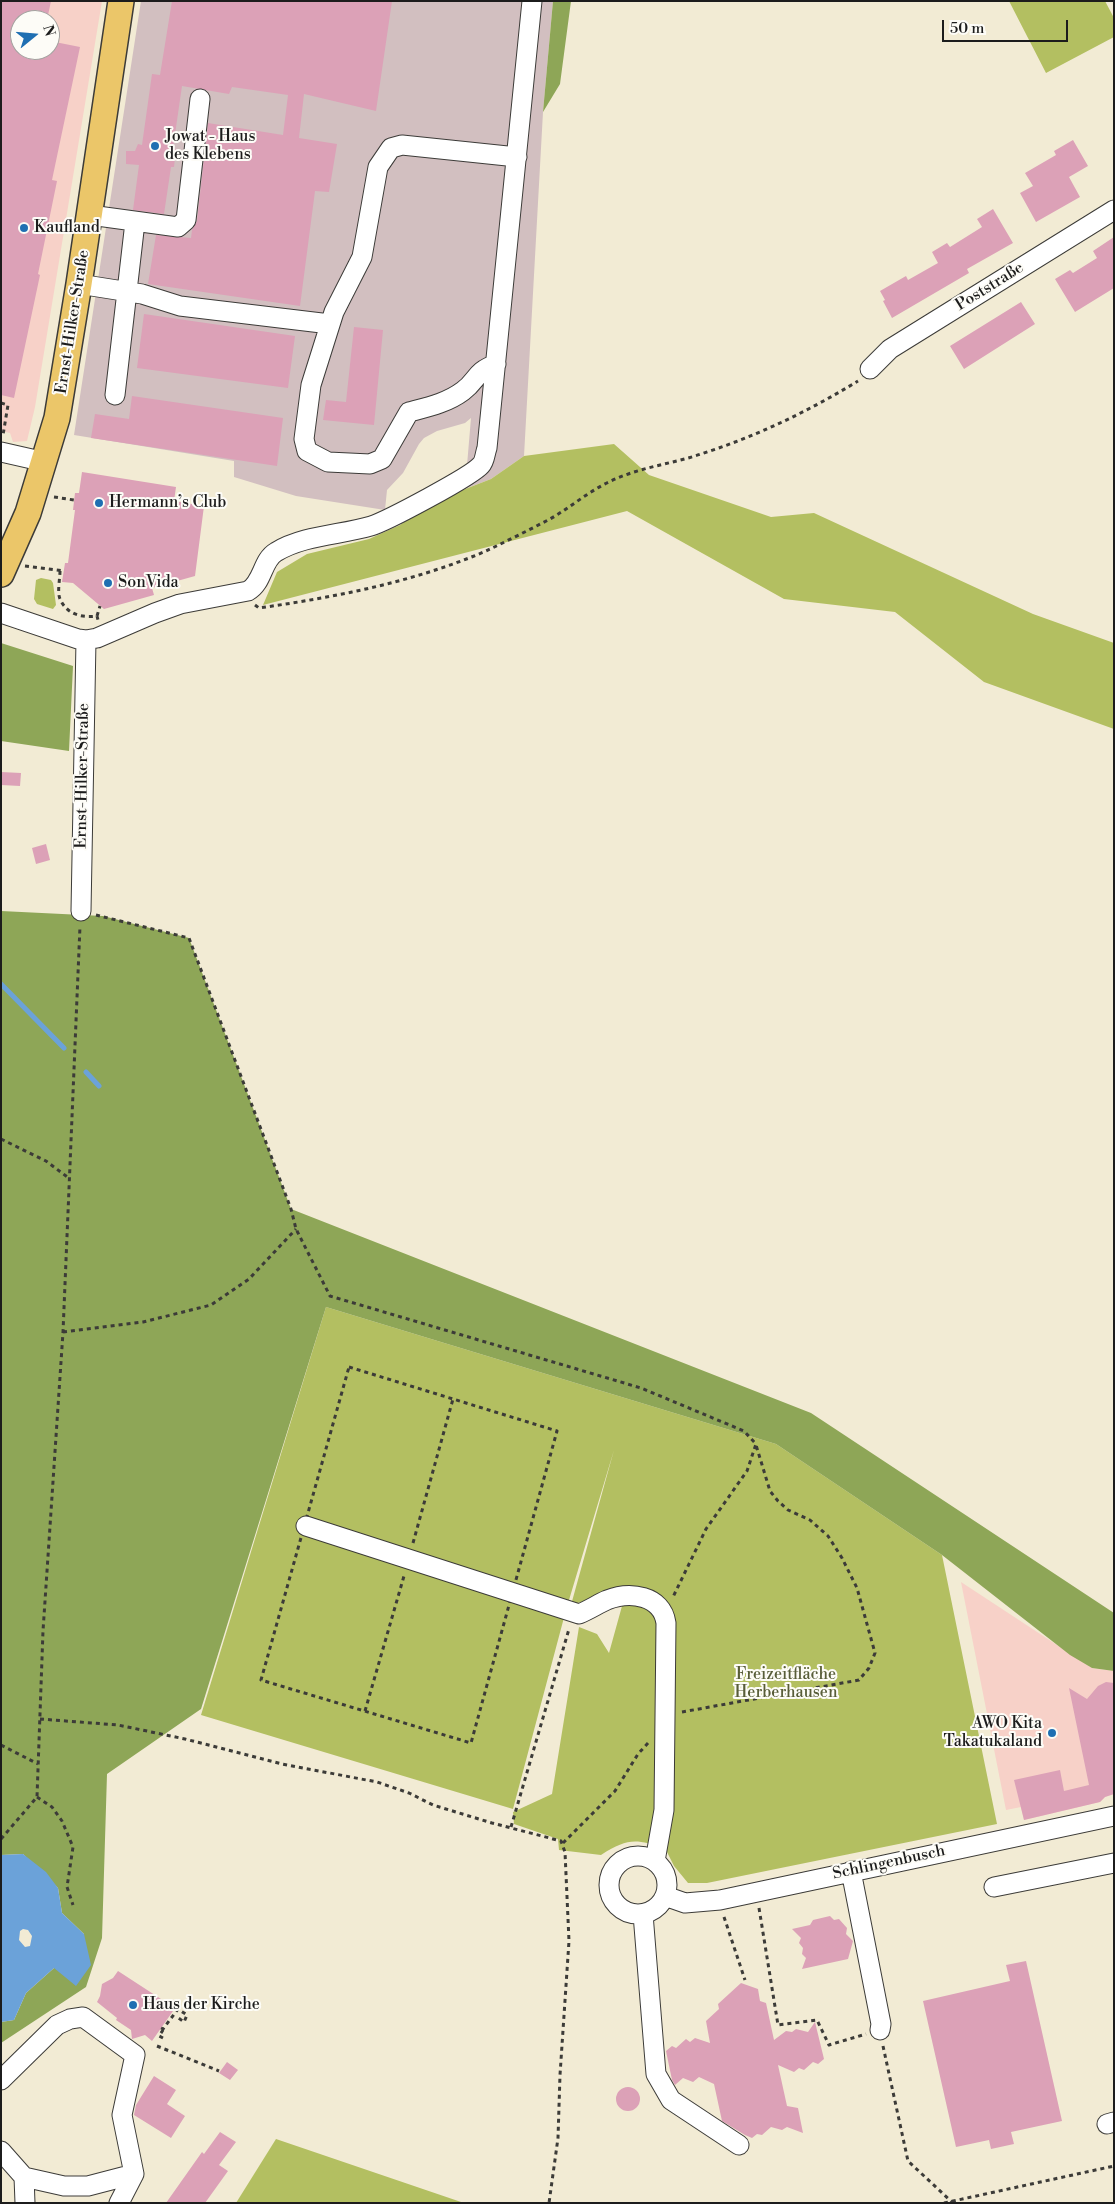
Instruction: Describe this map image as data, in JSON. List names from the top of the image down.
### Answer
{
  "streets": {
    "main road": ["Ernst-Hilker-Straße"],
    "street": ["Poststraße", "Schlingenbusch"]
  },
  "parks": ["Freizeitfläche Herberhausen"],
  "places": [
    "Jowat - Haus des Klebens",
    "Kaufland",
    "Hermann’s Club",
    "SonVida",
    "AWO Kita Takatukaland",
    "Haus der Kirche"
  ],
  "scale_bar": "50 m",
  "north": "right"
}
